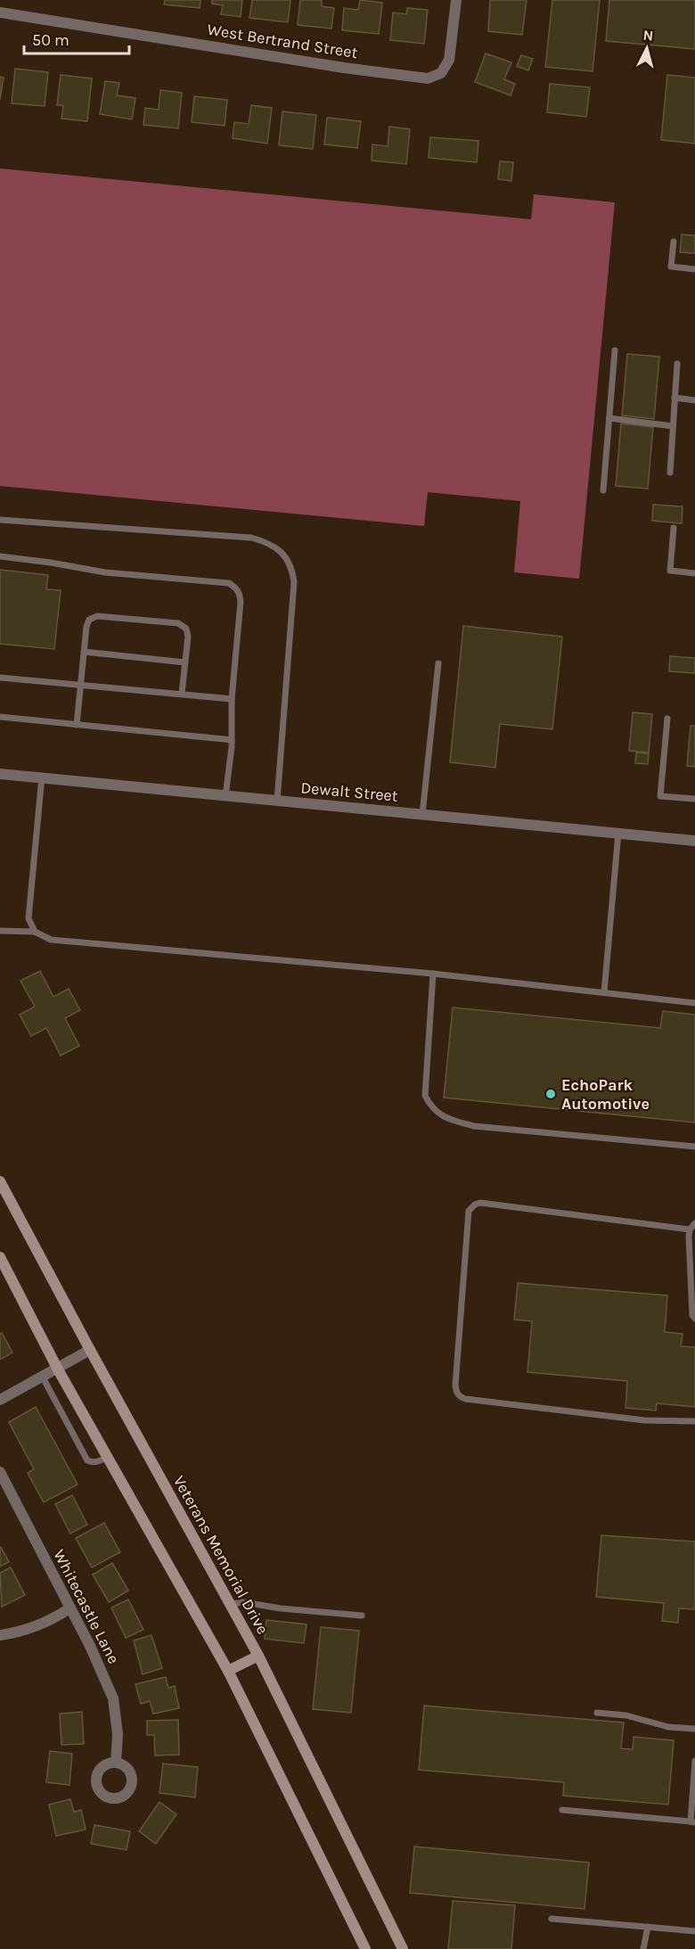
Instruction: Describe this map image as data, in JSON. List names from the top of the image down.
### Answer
{
  "streets": {
    "main road": ["Veterans Memorial Drive"],
    "street": ["West Bertrand Street", "Dewalt Street", "Whitecastle Lane"]
  },
  "places": ["EchoPark Automotive"],
  "scale_bar": "50 m",
  "north": "top"
}
